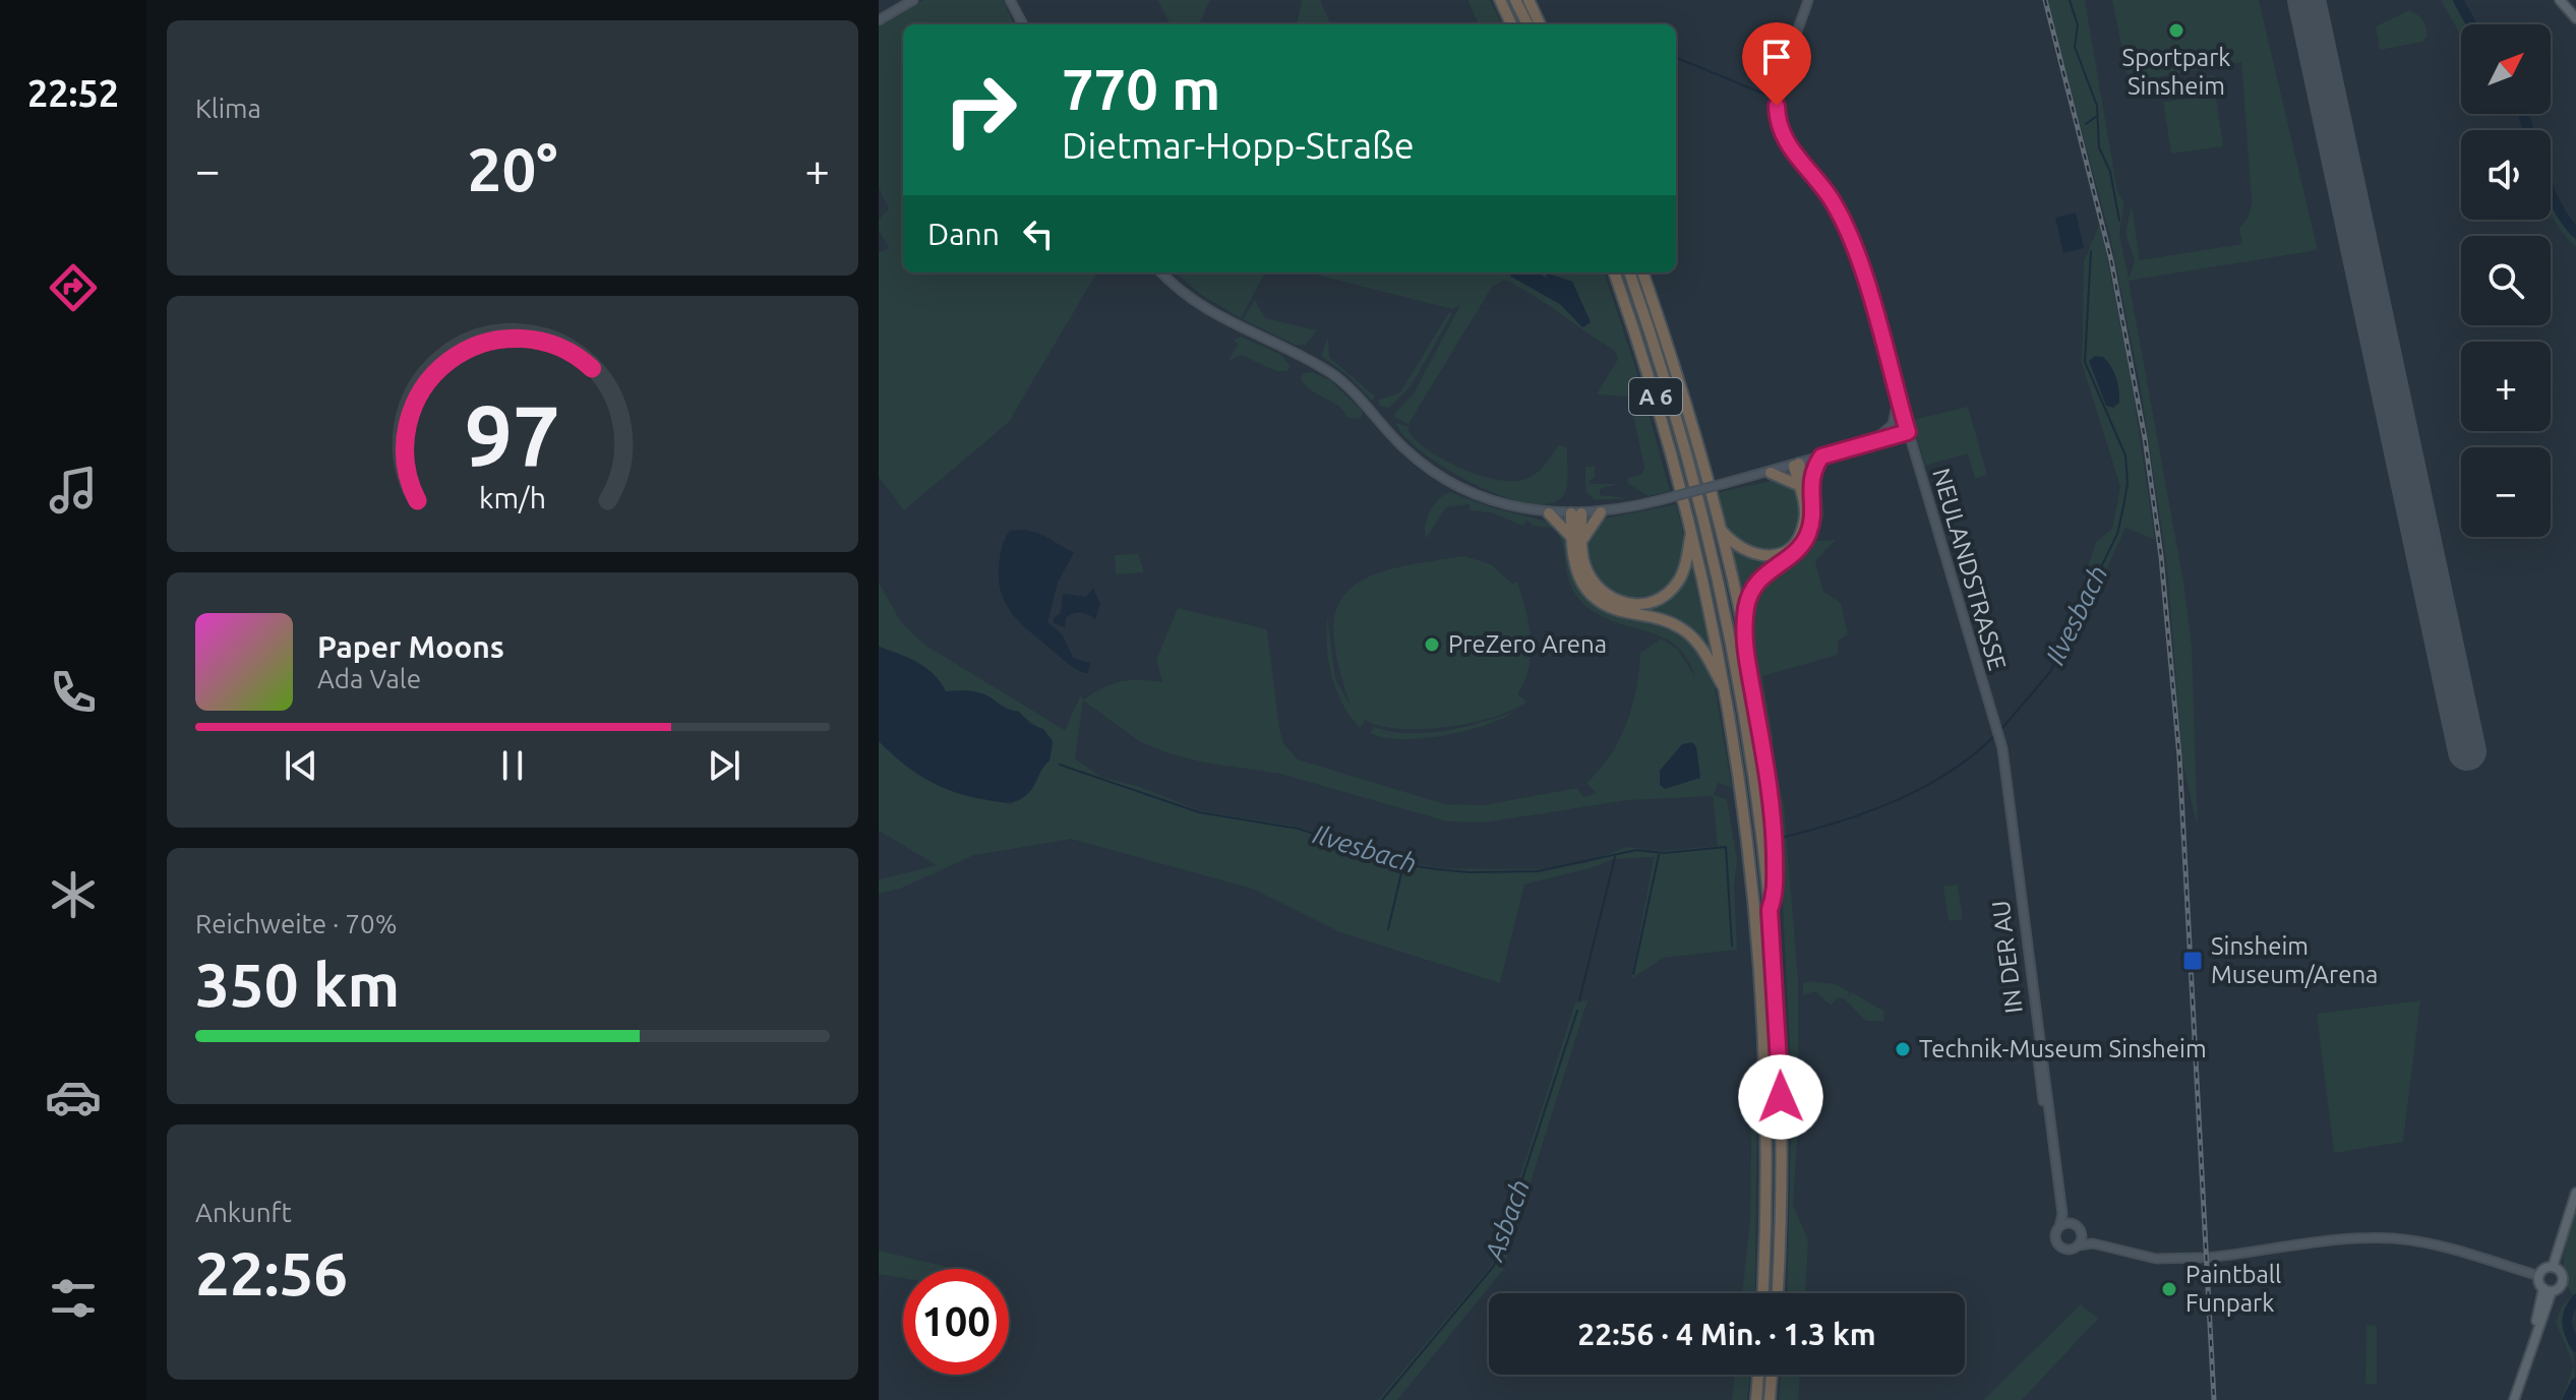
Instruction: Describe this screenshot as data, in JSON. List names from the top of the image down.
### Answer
{
  "streets": {
    "highway": ["A 6"],
    "street": ["NEULANDSTRASSE", "IN DER AU"]
  },
  "crossings": [
    ["NEULANDSTRASSE", "IN DER AU"]
  ],
  "water": ["Ilvesbach", "Asbach"],
  "places": {
    "other": [
      "Sportpark Sinsheim",
      "PreZero Arena",
      "Technik-Museum Sinsheim",
      "Paintball Funpark"
    ],
    "transit": ["Sinsheim Museum/Arena"]
  },
  "north": "top right",
  "page": {
    "tabs": "22:52",
    "tile": [
      "Klima",
      ["Reichweite · 70%", "350 km"],
      ["Ankunft", "22:56"]
    ],
    "map_buttons": ["+", "−"],
    "turn": ["770 m", "Dietmar-Hopp-Straße"],
    "heat": ["−", "20°", "+"],
    "then": "Dann",
    "song": ["Paper Moons", "Ada Vale"],
    "limit": "100",
    "trip": "22:56 · 4 Min. · 1.3 km",
    "gauge": ["97", "km/h"]
  }
}
